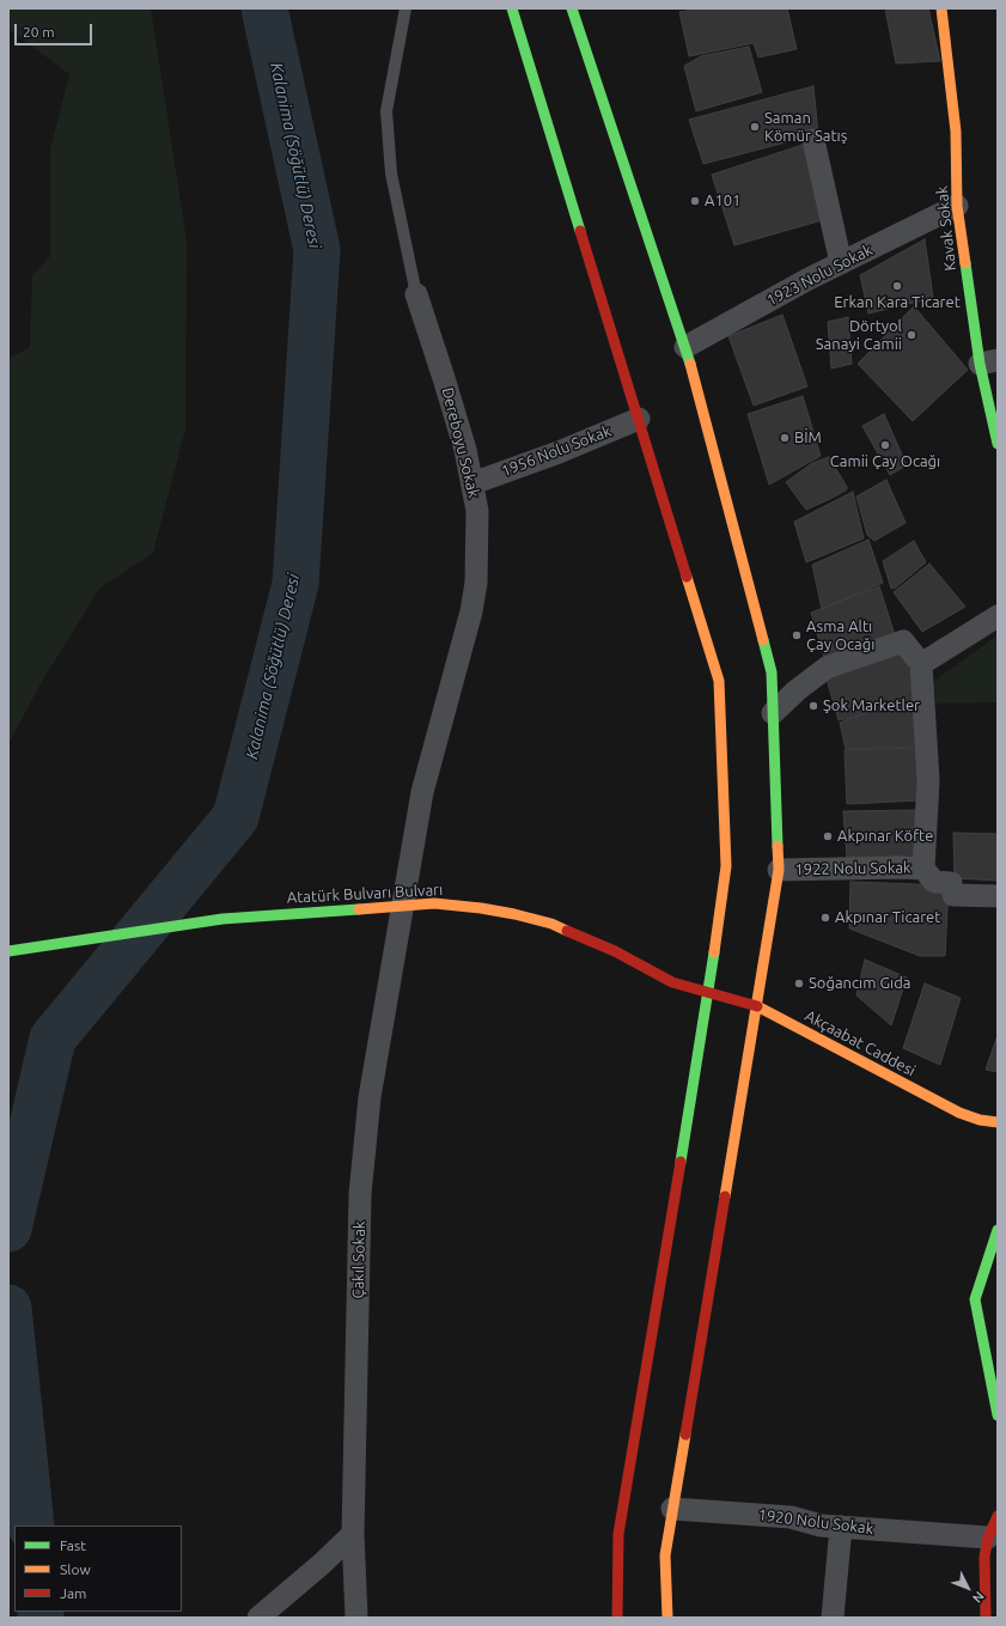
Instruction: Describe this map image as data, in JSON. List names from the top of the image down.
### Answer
{
  "streets": {
    "main road": ["Kavak Sokak", "Atatürk Bulvarı Bulvarı", "Akçaabat Caddesi"],
    "street": [
      "1923 Nolu Sokak",
      "Dereboyu Sokak",
      "1956 Nolu Sokak",
      "1922 Nolu Sokak",
      "Çakıl Sokak",
      "1920 Nolu Sokak"
    ]
  },
  "crossings": [
    ["Kavak Sokak", "1923 Nolu Sokak"],
    ["Dereboyu Sokak", "1956 Nolu Sokak"],
    ["Dereboyu Sokak", "Atatürk Bulvarı Bulvarı"],
    ["Dereboyu Sokak", "Çakıl Sokak"],
    ["Atatürk Bulvarı Bulvarı", "Akçaabat Caddesi"],
    ["Atatürk Bulvarı Bulvarı", "Çakıl Sokak"]
  ],
  "water": ["Kalanima (Söğütlü) Deresi"],
  "places": [
    "Saman Kömür Satış",
    "A101",
    "Erkan Kara Ticaret",
    "Dörtyol Sanayi Camii",
    "BİM",
    "Camii Çay Ocağı",
    "Asma Altı Çay Ocağı",
    "Şok Marketler",
    "Akpınar Köfte",
    "Akpınar Ticaret",
    "Soğancım Gıda"
  ],
  "legend": ["Fast", "Slow", "Jam"],
  "scale_bar": "20 m",
  "north": "bottom right"
}
